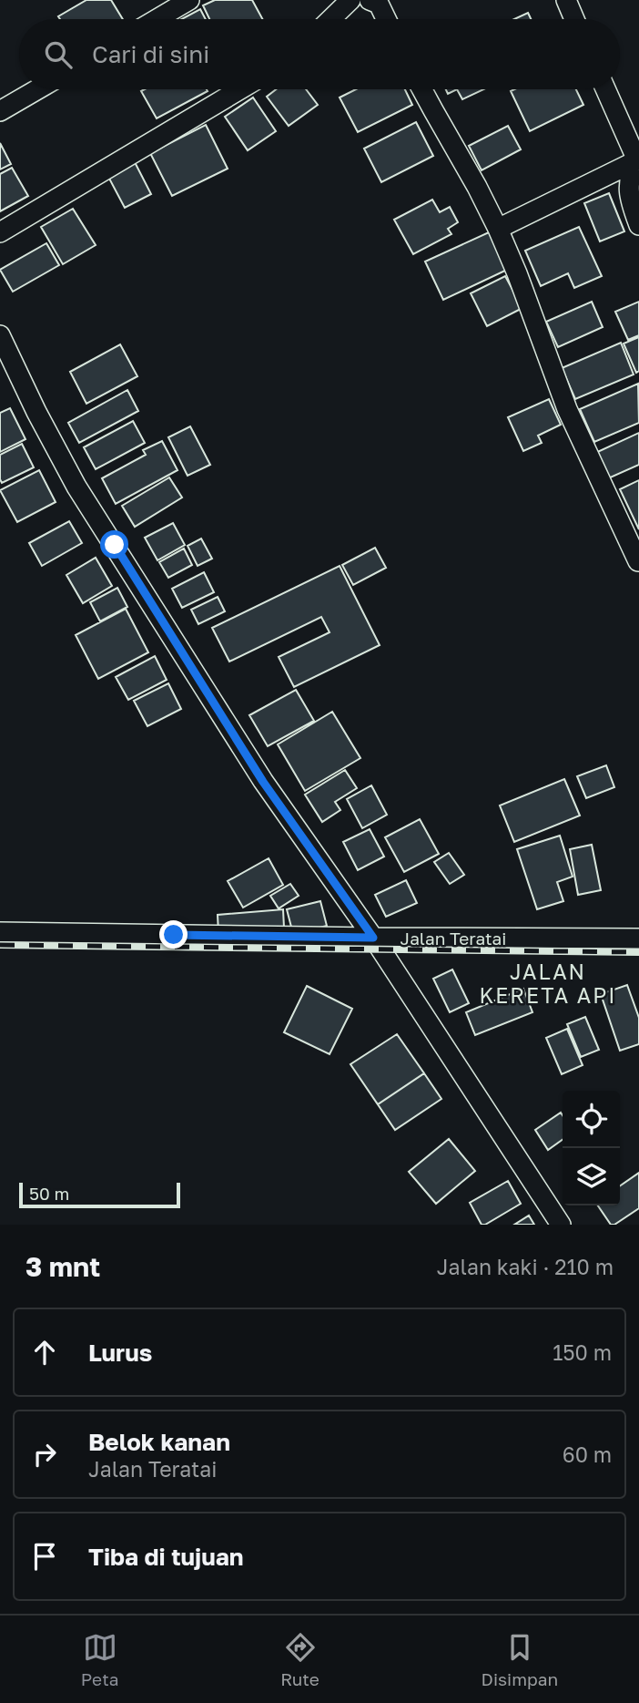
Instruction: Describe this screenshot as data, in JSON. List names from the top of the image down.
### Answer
{
  "streets": {
    "street": ["Jalan Teratai"]
  },
  "districts": ["JALAN KERETA API"],
  "scale_bar": "50 m",
  "page": {
    "search": "Cari di sini",
    "scale": "50 m",
    "heading": ["3 mnt", "Jalan kaki · 210 m"],
    "list": [
      ["Lurus", "150 m"],
      ["Belok kanan", "Jalan Teratai", "60 m"],
      "Tiba di tujuan"
    ],
    "nav": ["Peta", "Rute", "Disimpan"]
  }
}
